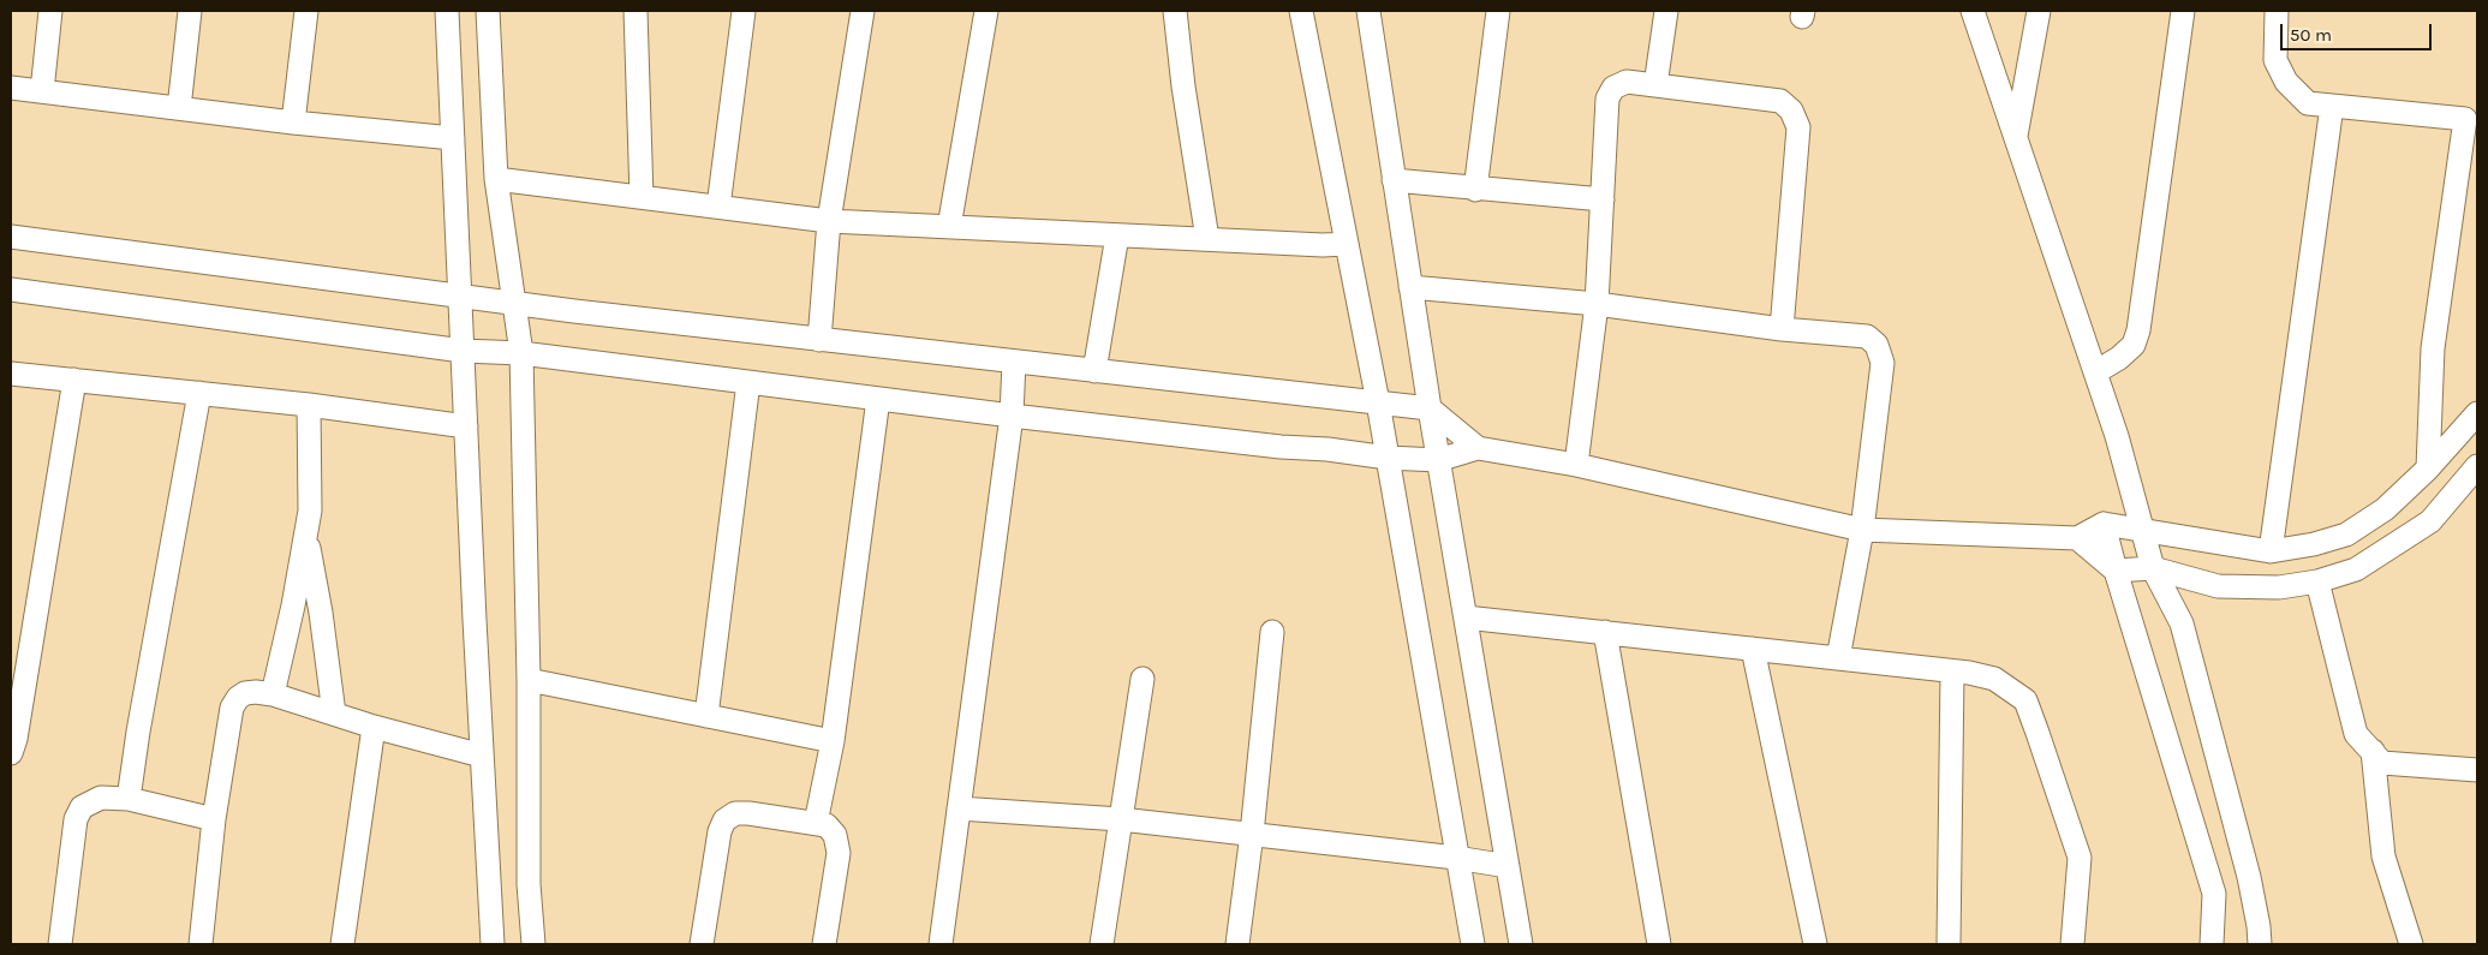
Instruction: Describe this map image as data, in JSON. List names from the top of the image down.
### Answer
{
  "scale_bar": "50 m"
}
